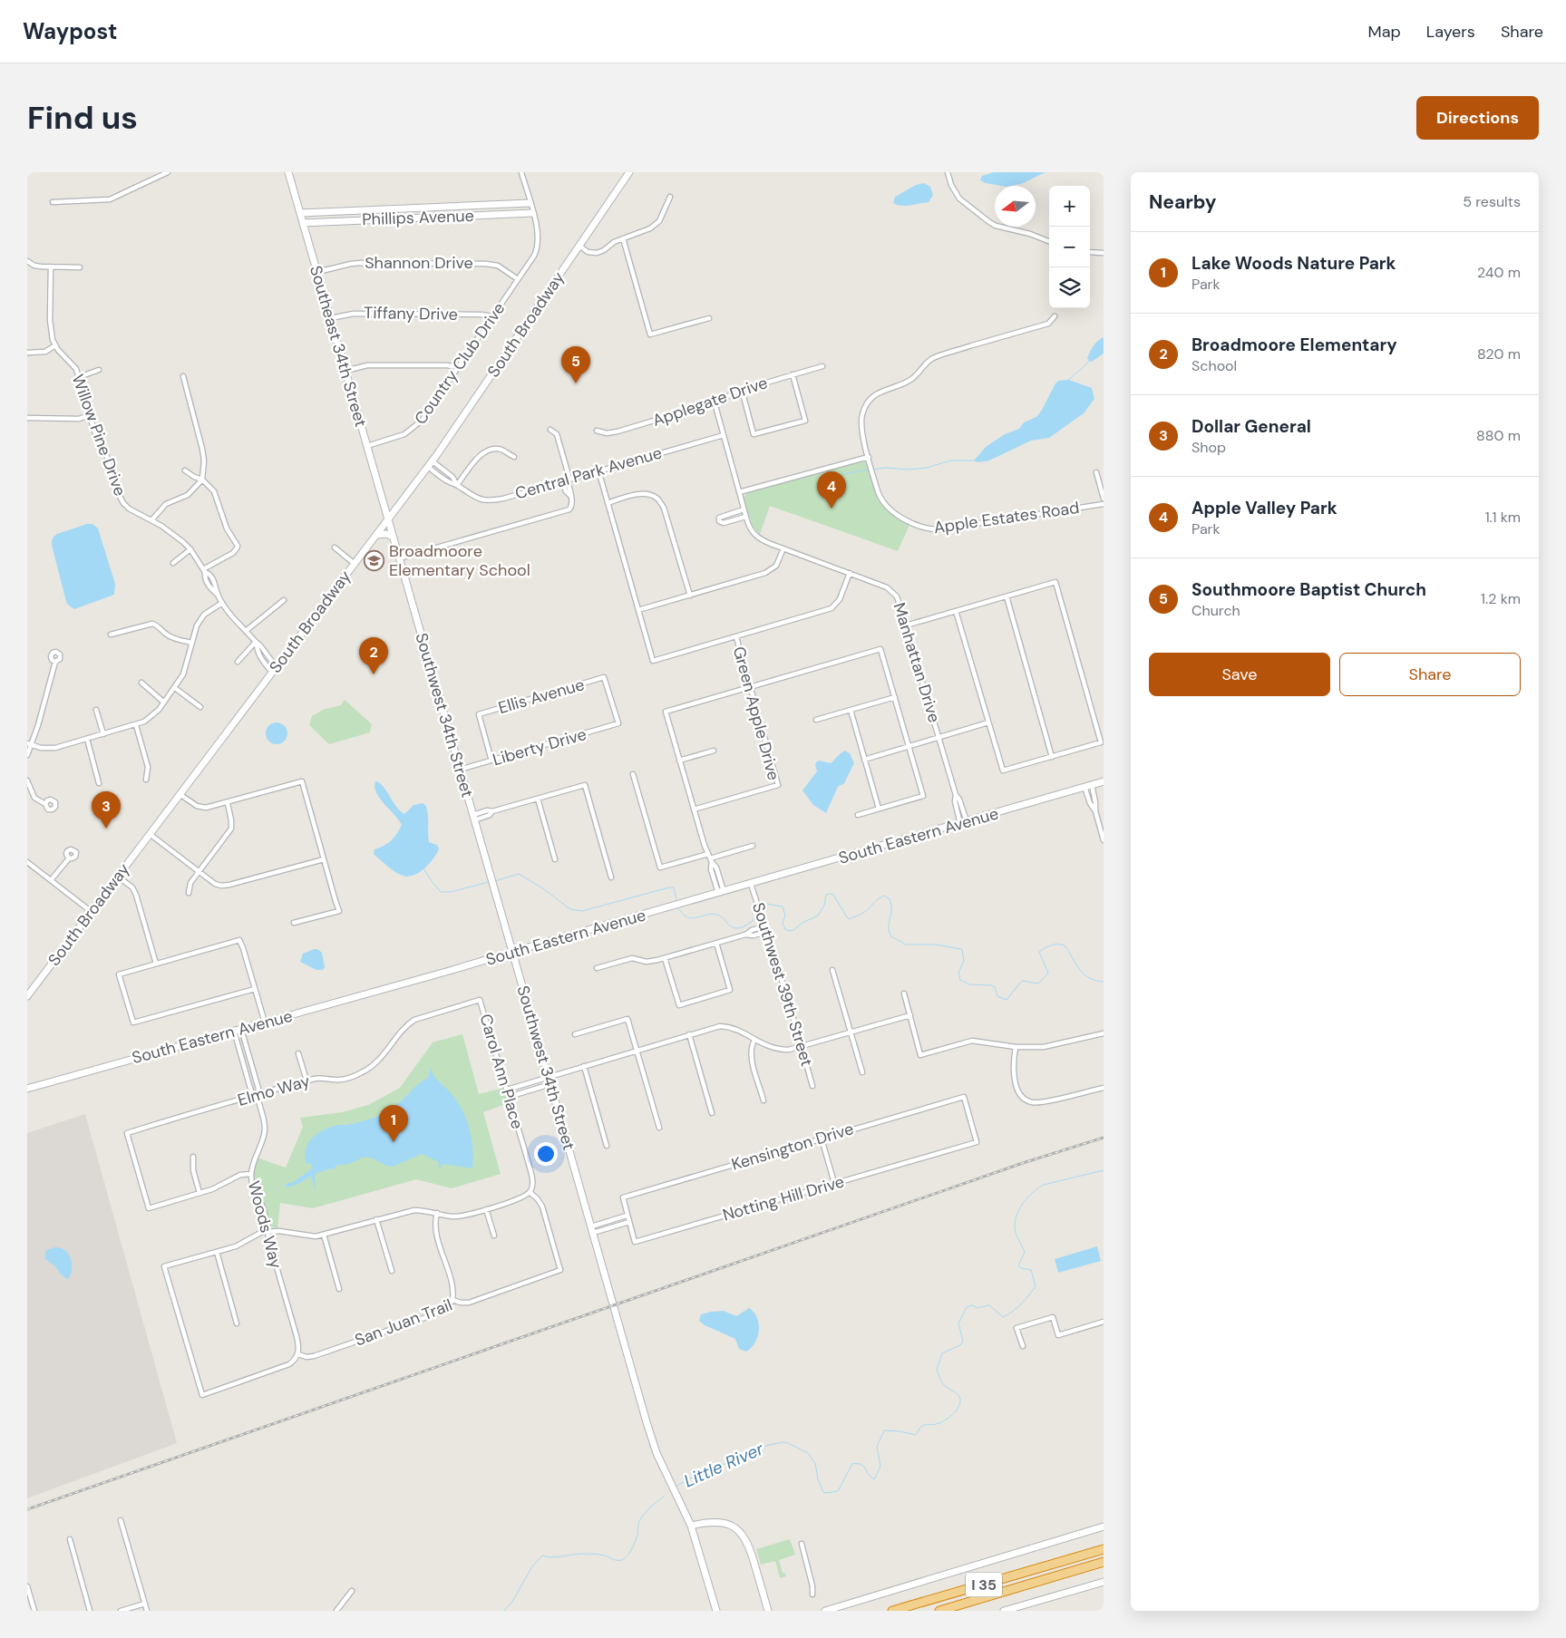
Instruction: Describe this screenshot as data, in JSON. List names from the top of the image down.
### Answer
{
  "streets": {
    "highway": ["I 35"],
    "street": [
      "Phillips Avenue",
      "Shannon Drive",
      "Tiffany Drive",
      "South Broadway",
      "Southeast 34th Street",
      "Country Club Drive",
      "Applegate Drive",
      "Willow Pine Drive",
      "Central Park Avenue",
      "Apple Estates Road",
      "Manhattan Drive",
      "Ellis Avenue",
      "Green Apple Drive",
      "Southwest 34th Street",
      "Liberty Drive",
      "South Eastern Avenue",
      "Southwest 39th Street",
      "Carol Ann Place",
      "Elmo Way",
      "Kensington Drive",
      "Notting Hill Drive",
      "Woods Way",
      "San Juan Trail"
    ]
  },
  "crossings": [
    ["Phillips Avenue", "Southeast 34th Street"],
    ["Phillips Avenue", "Country Club Drive"],
    ["Shannon Drive", "Southeast 34th Street"],
    ["Shannon Drive", "Country Club Drive"],
    ["Tiffany Drive", "Southeast 34th Street"],
    ["Tiffany Drive", "Country Club Drive"],
    ["South Broadway", "Southeast 34th Street"],
    ["South Broadway", "Willow Pine Drive"],
    ["South Broadway", "Central Park Avenue"],
    ["South Broadway", "Southwest 34th Street"],
    ["Southeast 34th Street", "Country Club Drive"],
    ["Southeast 34th Street", "Southwest 34th Street"],
    ["Applegate Drive", "Manhattan Drive"],
    ["Central Park Avenue", "Manhattan Drive"],
    ["Manhattan Drive", "South Eastern Avenue"],
    ["Ellis Avenue", "Liberty Drive"],
    ["Southwest 34th Street", "Liberty Drive"],
    ["Southwest 34th Street", "South Eastern Avenue"],
    ["South Eastern Avenue", "Southwest 39th Street"],
    ["South Eastern Avenue", "Woods Way"],
    ["Carol Ann Place", "Elmo Way"],
    ["Carol Ann Place", "San Juan Trail"],
    ["Elmo Way", "Woods Way"],
    ["Kensington Drive", "Notting Hill Drive"],
    ["Woods Way", "San Juan Trail"]
  ],
  "water": ["Little River"],
  "places": {
    "school or university": ["Broadmoore Elementary School"]
  },
  "north": "left",
  "page": {
    "header": "Waypost",
    "nav": ["Map", "Layers", "Share"],
    "buttons": [
      "Directions",
      ["Save", "Share"]
    ],
    "title": "Find us",
    "heading": ["Nearby", "5 results"],
    "map_buttons": ["+", "−"],
    "list": [
      {
        "mark": "1",
        "name": "Lake Woods Nature Park",
        "note": "Park",
        "value": "240 m"
      },
      {
        "mark": "2",
        "name": "Broadmoore Elementary",
        "note": "School",
        "value": "820 m"
      },
      {
        "mark": "3",
        "name": "Dollar General",
        "note": "Shop",
        "value": "880 m"
      },
      {
        "mark": "4",
        "name": "Apple Valley Park",
        "note": "Park",
        "value": "1.1 km"
      },
      {
        "mark": "5",
        "name": "Southmoore Baptist Church",
        "note": "Church",
        "value": "1.2 km"
      }
    ],
    "pins": [
      "5",
      "4",
      "2",
      "3",
      "1"
    ]
  }
}
